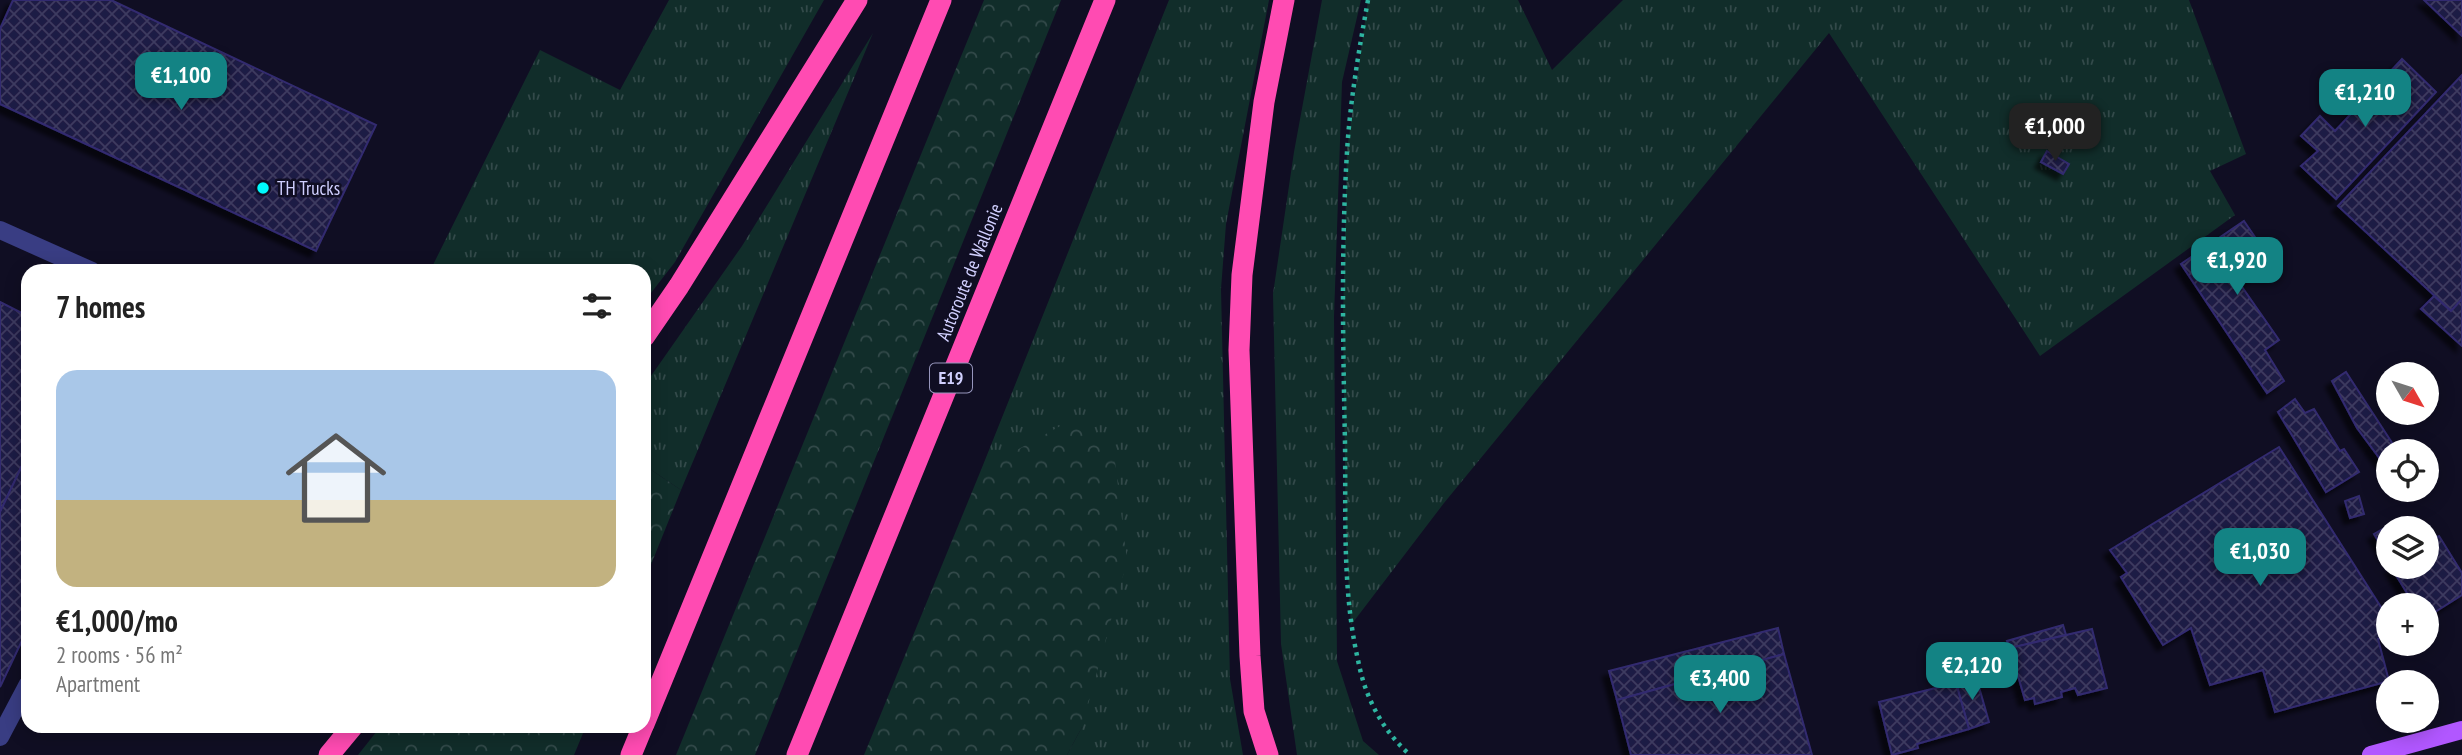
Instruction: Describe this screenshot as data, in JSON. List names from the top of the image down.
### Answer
{
  "streets": {
    "highway": ["Autoroute de Wallonie", "E19"]
  },
  "places": ["TH Trucks"],
  "north": "bottom right",
  "page": {
    "price": [
      "€1,100",
      "€1,210",
      "€1,000",
      "€1,920",
      "€1,030",
      "€2,120",
      "€3,400"
    ],
    "heading": "7 homes",
    "list": [
      {
        "name": "€1,000/mo",
        "note": "2 rooms · 56 m² · Apartment"
      }
    ],
    "map_buttons": ["+", "−"]
  }
}
